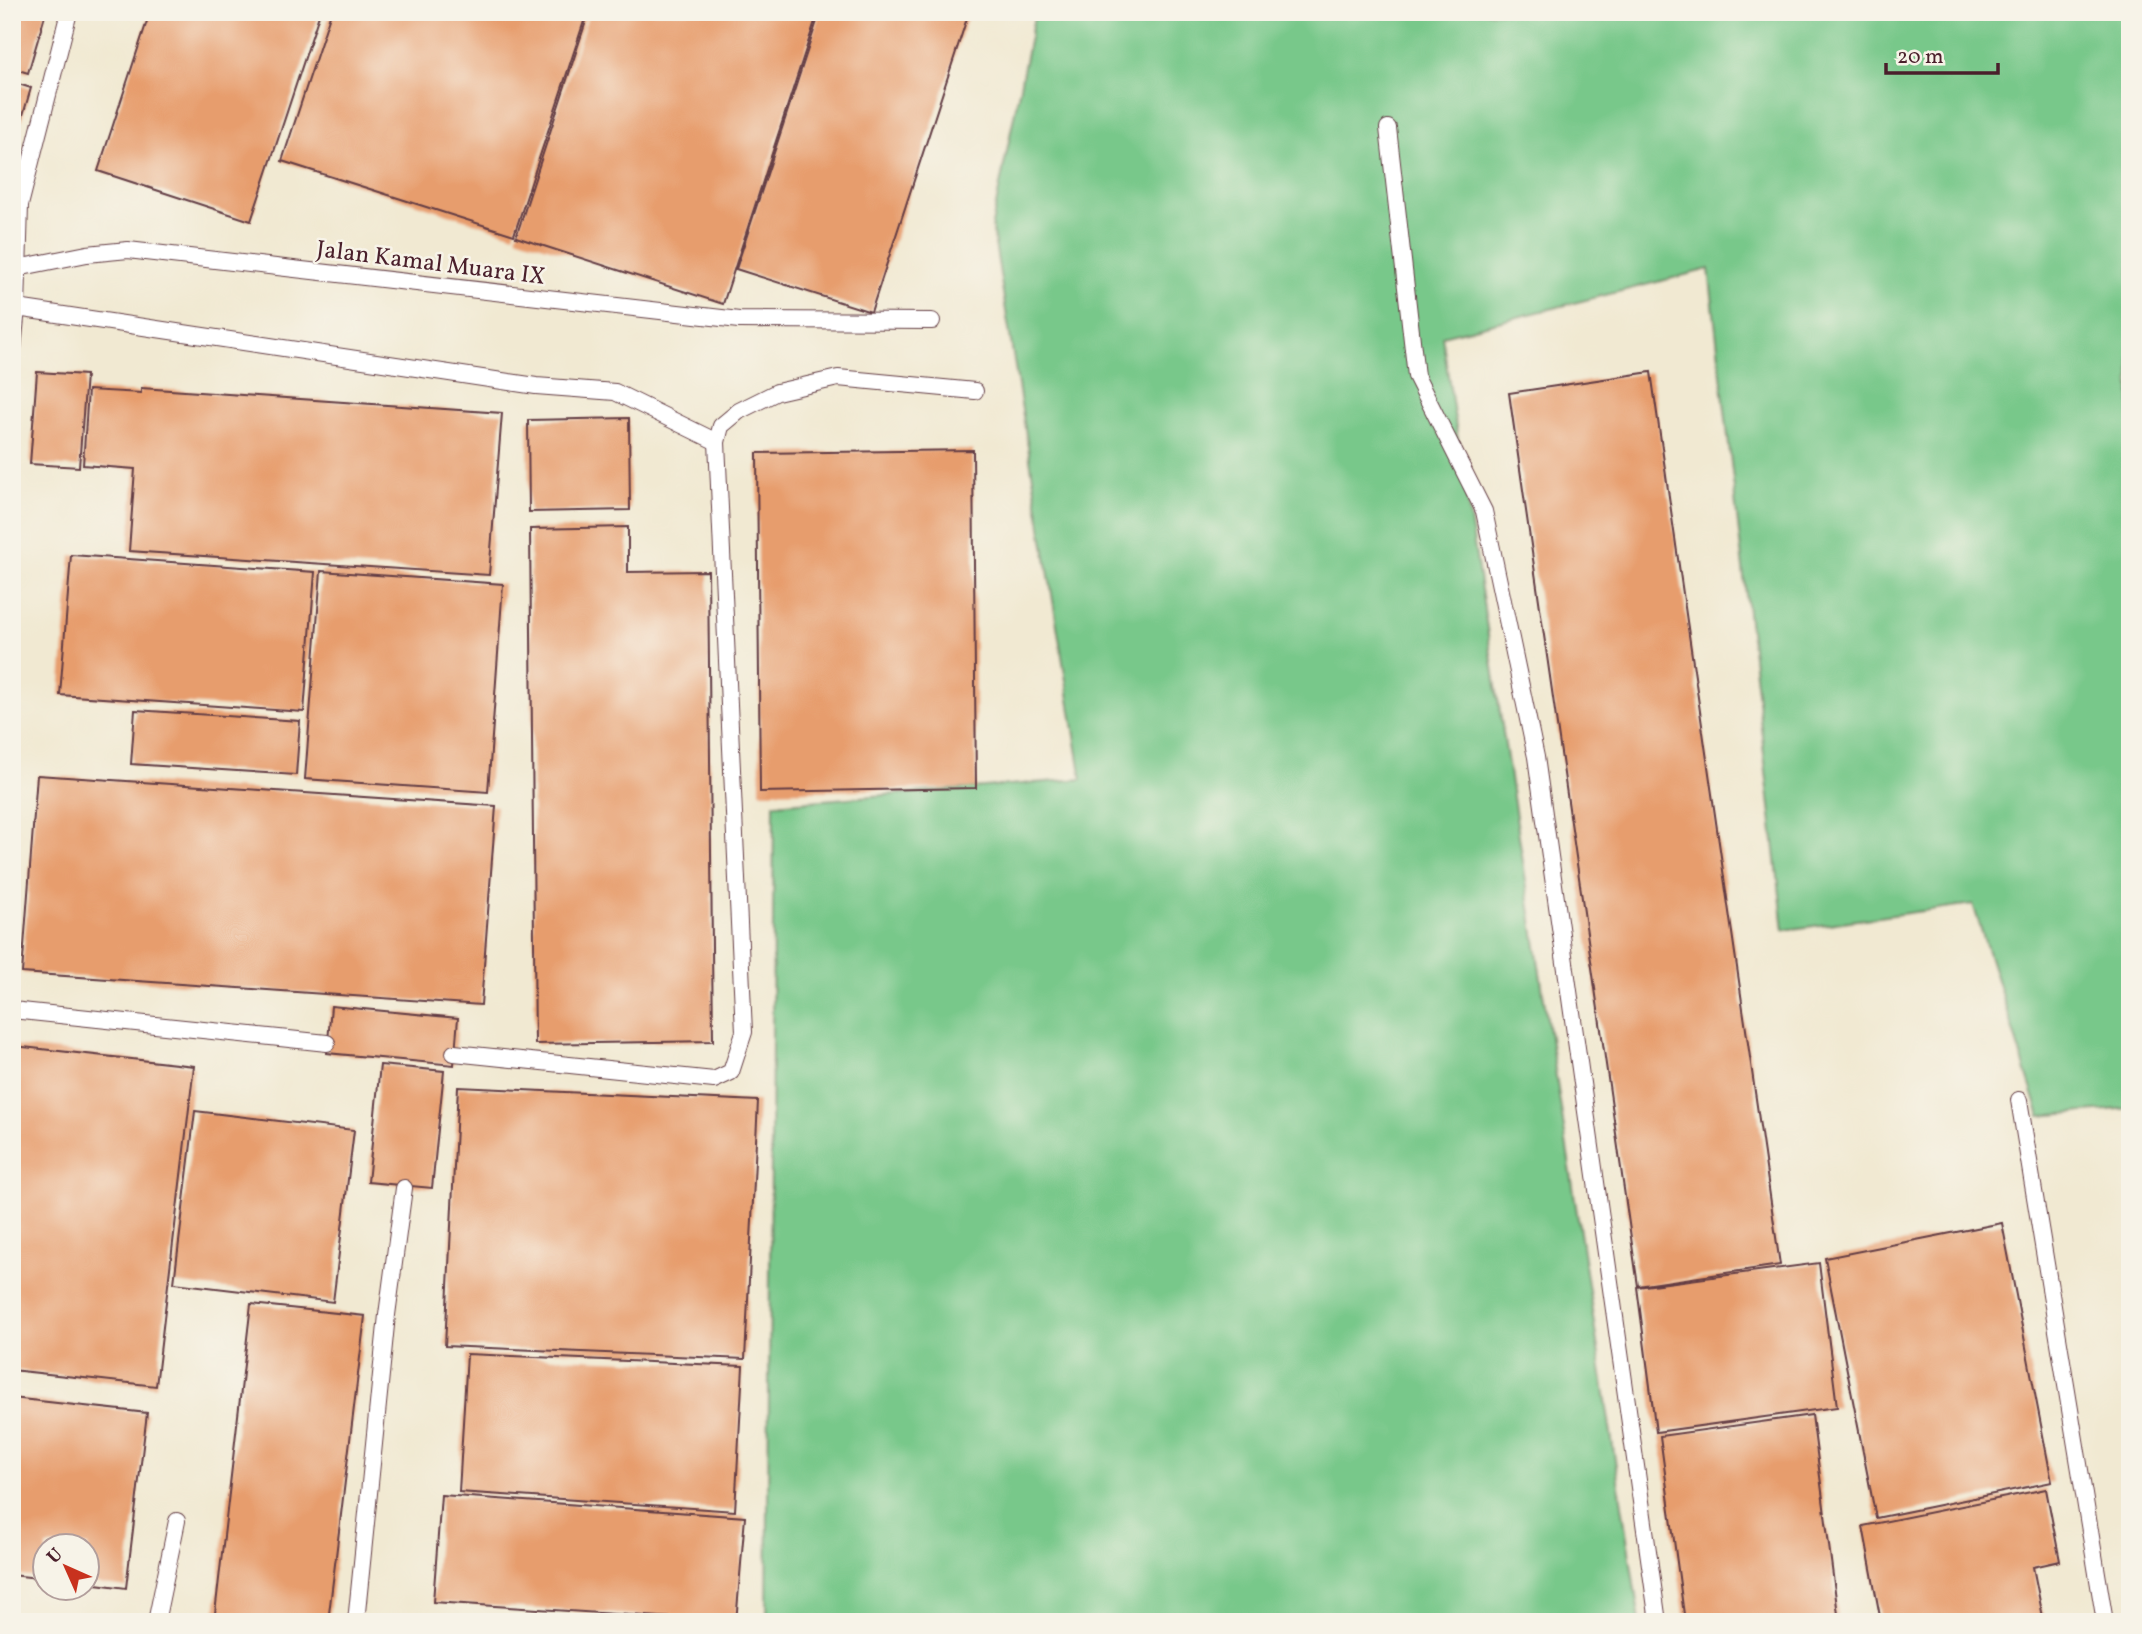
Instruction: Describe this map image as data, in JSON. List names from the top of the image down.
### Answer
{
  "streets": {
    "lane": ["Jalan Kamal Muara IX"]
  },
  "scale_bar": "20 m",
  "north": "top left"
}
